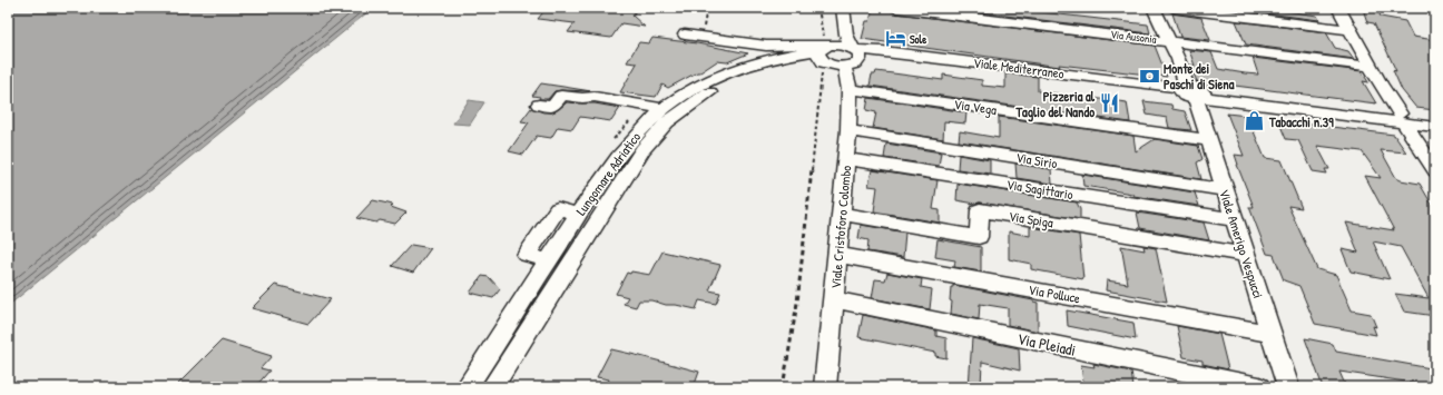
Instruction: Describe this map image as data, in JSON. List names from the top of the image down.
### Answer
{
  "streets": {
    "street": [
      "Via Ausonia",
      "Viale Mediterraneo",
      "Via Vega",
      "Via Sirio",
      "Lungomare Adriatico",
      "Via Sagittario",
      "Via Spiga",
      "Viale Cristoforo Colombo",
      "Viale Amerigo Vespucci",
      "Via Polluce",
      "Via Pleiadi"
    ]
  },
  "crossings": [
    ["Via Ausonia", "Viale Amerigo Vespucci"],
    ["Viale Mediterraneo", "Viale Cristoforo Colombo"],
    ["Viale Mediterraneo", "Viale Amerigo Vespucci"],
    ["Via Vega", "Viale Cristoforo Colombo"],
    ["Via Vega", "Viale Amerigo Vespucci"],
    ["Via Sirio", "Viale Cristoforo Colombo"],
    ["Via Sirio", "Viale Amerigo Vespucci"],
    ["Via Sagittario", "Viale Cristoforo Colombo"],
    ["Via Sagittario", "Viale Amerigo Vespucci"],
    ["Via Spiga", "Viale Cristoforo Colombo"],
    ["Via Spiga", "Viale Amerigo Vespucci"],
    ["Viale Cristoforo Colombo", "Via Polluce"],
    ["Viale Cristoforo Colombo", "Via Pleiadi"],
    ["Viale Amerigo Vespucci", "Via Polluce"]
  ],
  "places": {
    "hotel": ["Sole"],
    "bank": ["Monte dei Paschi di Siena"],
    "restaurant": ["Pizzeria al Taglio del Nando"],
    "shop": ["Tabacchi n.39"]
  }
}
